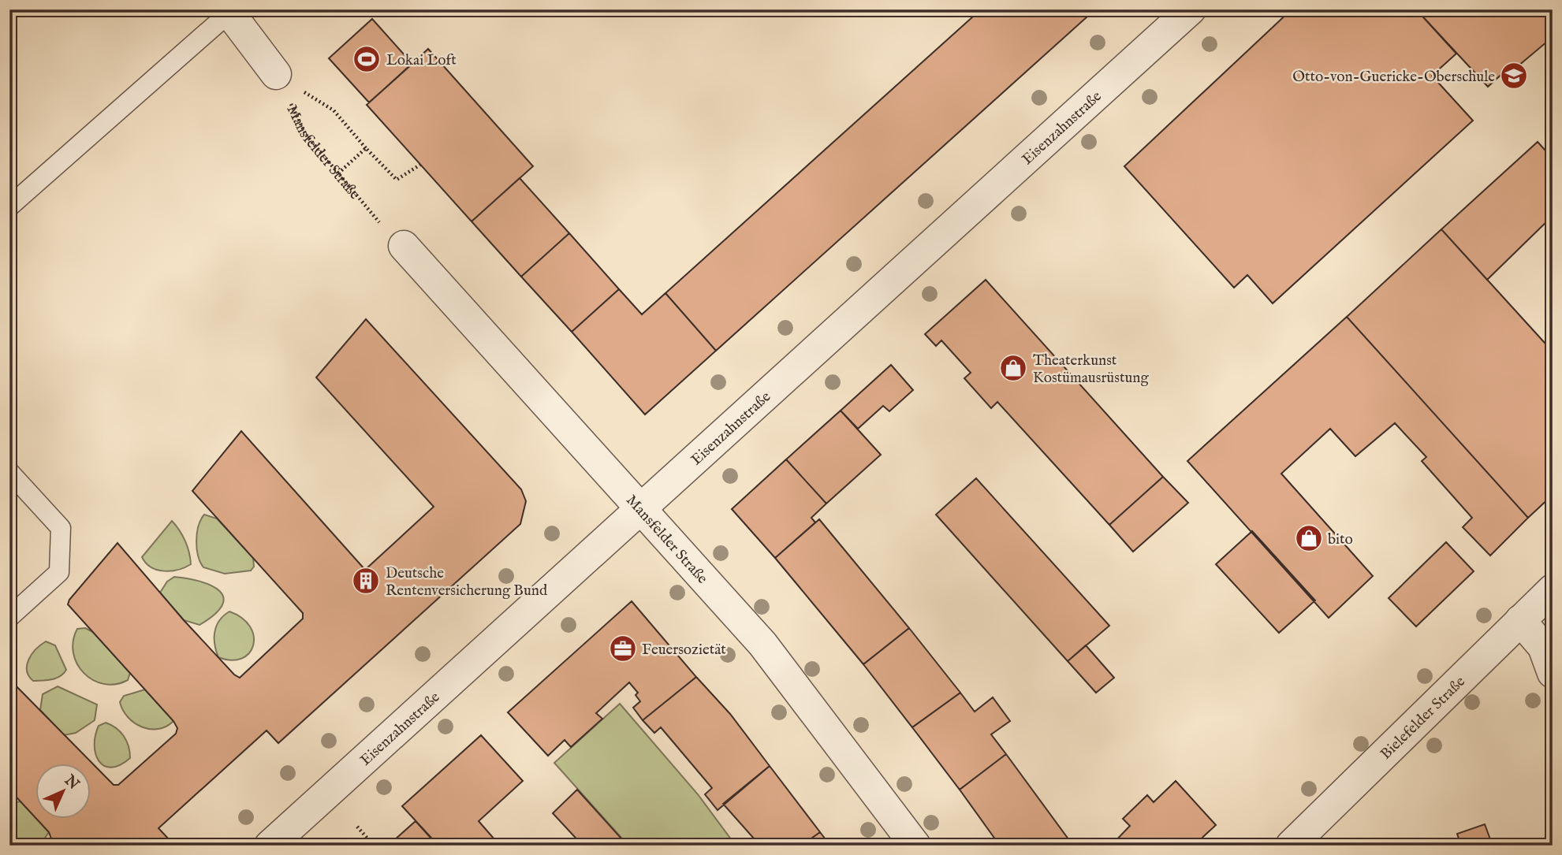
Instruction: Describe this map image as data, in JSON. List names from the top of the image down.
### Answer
{
  "streets": {
    "street": ["Eisenzahnstraße", "Mansfelder Straße", "Bielefelder Straße"]
  },
  "crossings": [
    ["Eisenzahnstraße", "Mansfelder Straße"]
  ],
  "places": {
    "sports": ["Lokai Loft"],
    "school or university": ["Otto-von-Guericke-Oberschule"],
    "shop": ["Theaterkunst Kostümausrüstung", "bito"],
    "building": ["Deutsche Rentenversicherung Bund"],
    "office": ["Feuersozietät"]
  },
  "north": "top right"
}
